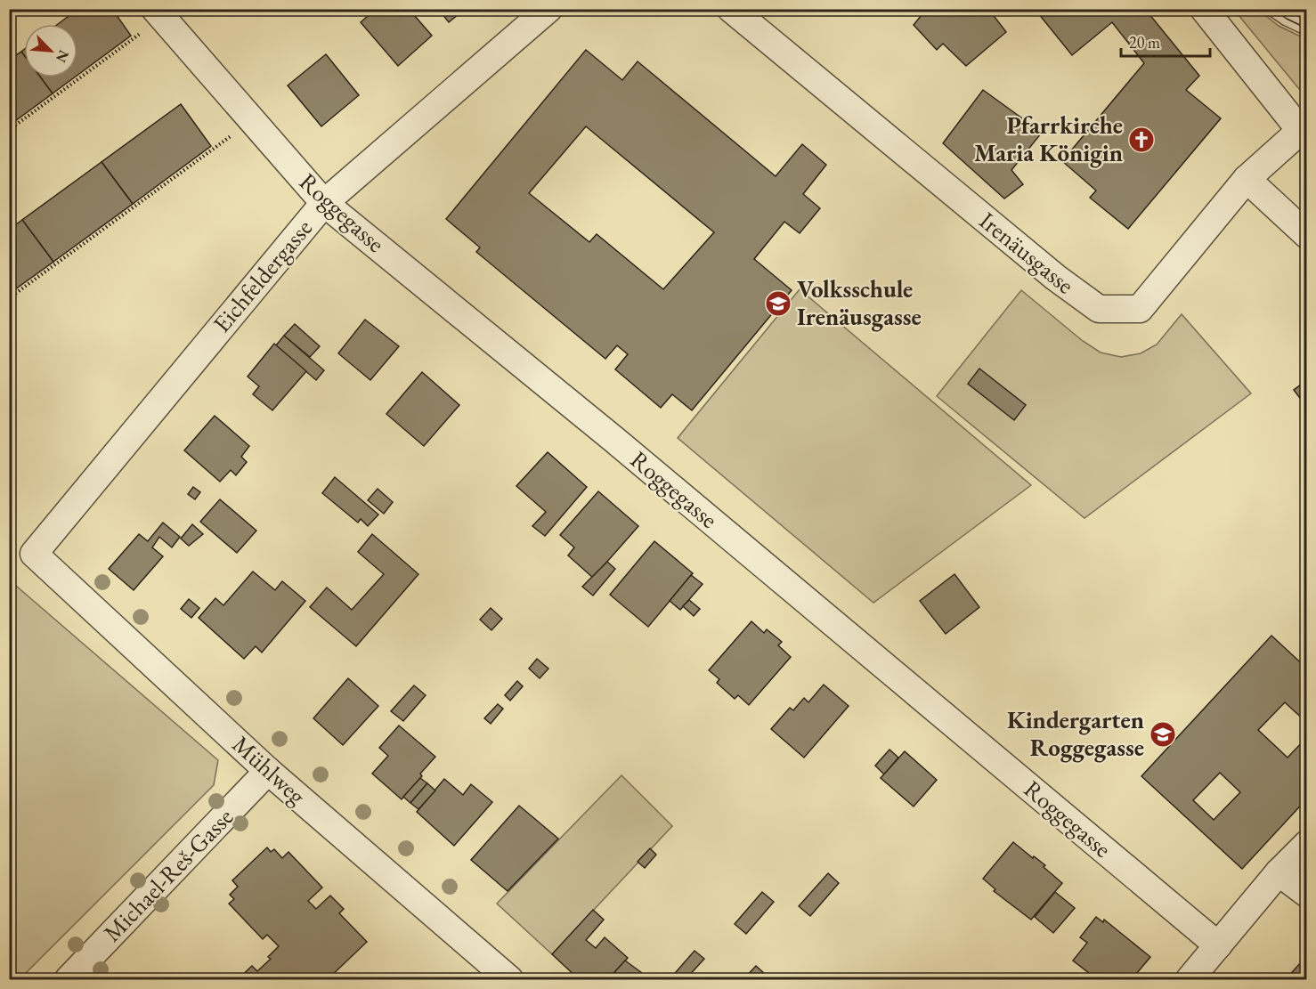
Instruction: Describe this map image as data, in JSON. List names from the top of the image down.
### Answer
{
  "streets": {
    "street": [
      "Roggegasse",
      "Irenäusgasse",
      "Eichfeldergasse",
      "Mühlweg",
      "Michael-Reš-Gasse"
    ]
  },
  "crossings": [
    ["Roggegasse", "Eichfeldergasse"],
    ["Eichfeldergasse", "Mühlweg"],
    ["Mühlweg", "Michael-Reš-Gasse"]
  ],
  "places": {
    "church": ["Pfarrkirche Maria Königin"],
    "school or university": ["Volksschule Irenäusgasse", "Kindergarten Roggegasse"]
  },
  "scale_bar": "20 m",
  "north": "bottom right"
}
